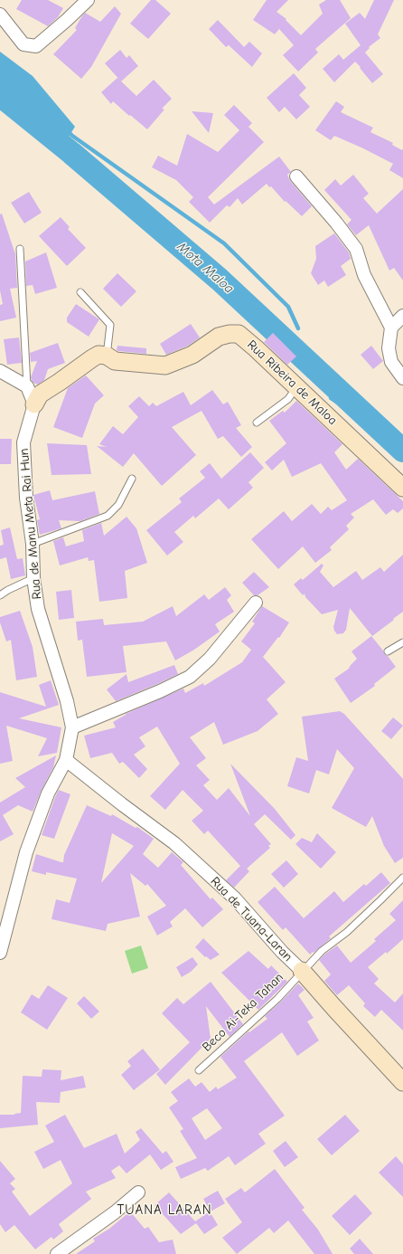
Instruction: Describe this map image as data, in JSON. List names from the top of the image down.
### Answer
{
  "streets": {
    "street": ["Rua Ribeira de Maloa", "Rua de Manu Meta Rai Hun", "Rua de Tuana-Laran"],
    "lane": ["Beco Ai-Teka Tahan"]
  },
  "crossings": [
    ["Rua de Manu Meta Rai Hun", "Rua de Tuana-Laran"],
    ["Rua de Tuana-Laran", "Beco Ai-Teka Tahan"]
  ],
  "districts": ["TUANA LARAN"],
  "water": ["Mota Maloa"]
}
